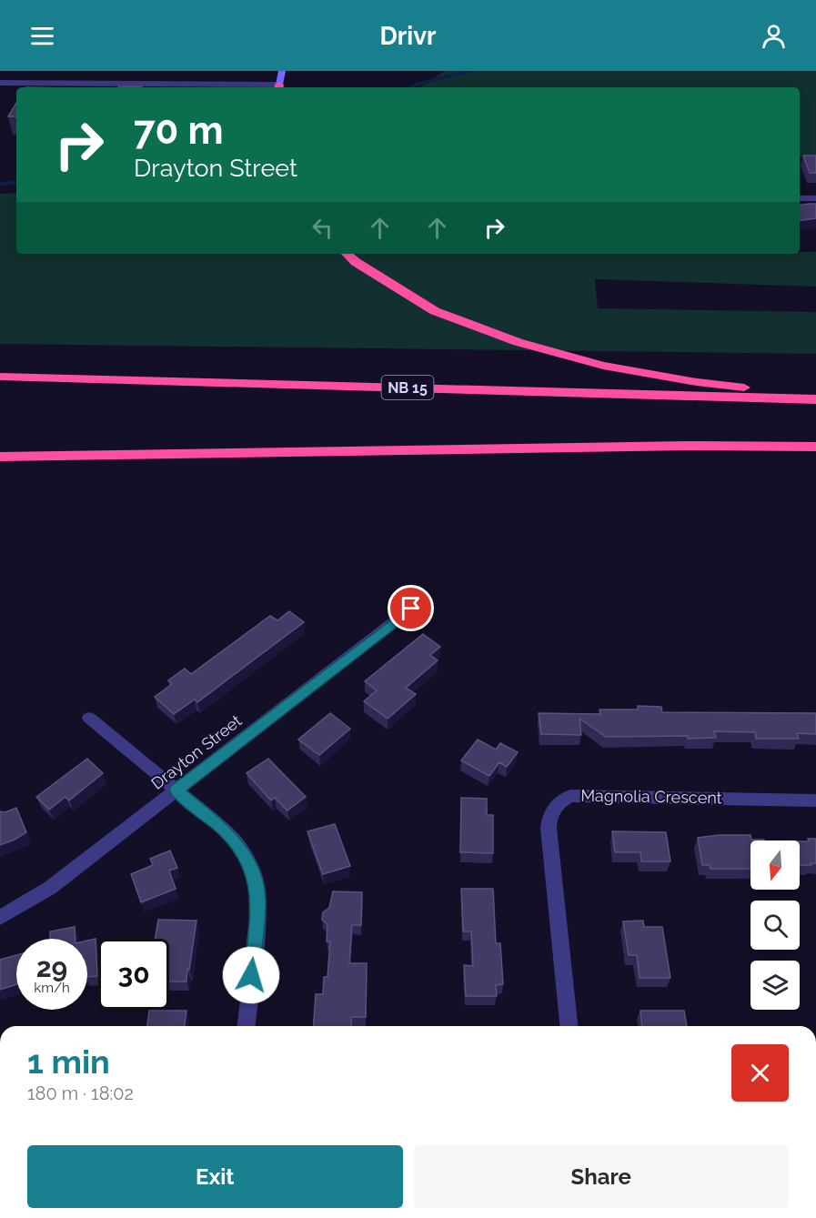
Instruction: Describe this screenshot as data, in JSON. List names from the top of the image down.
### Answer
{
  "streets": {
    "highway": ["NB 15"],
    "street": ["Drayton Street", "Magnolia Crescent"]
  },
  "north": "bottom",
  "page": {
    "header": "Drivr",
    "turn": ["70 m", "Drayton Street"],
    "speed": "29 km/h",
    "limit": "30",
    "heading": ["1 min", "180 m · 18:02"],
    "buttons": ["Exit", "Share"]
  }
}
